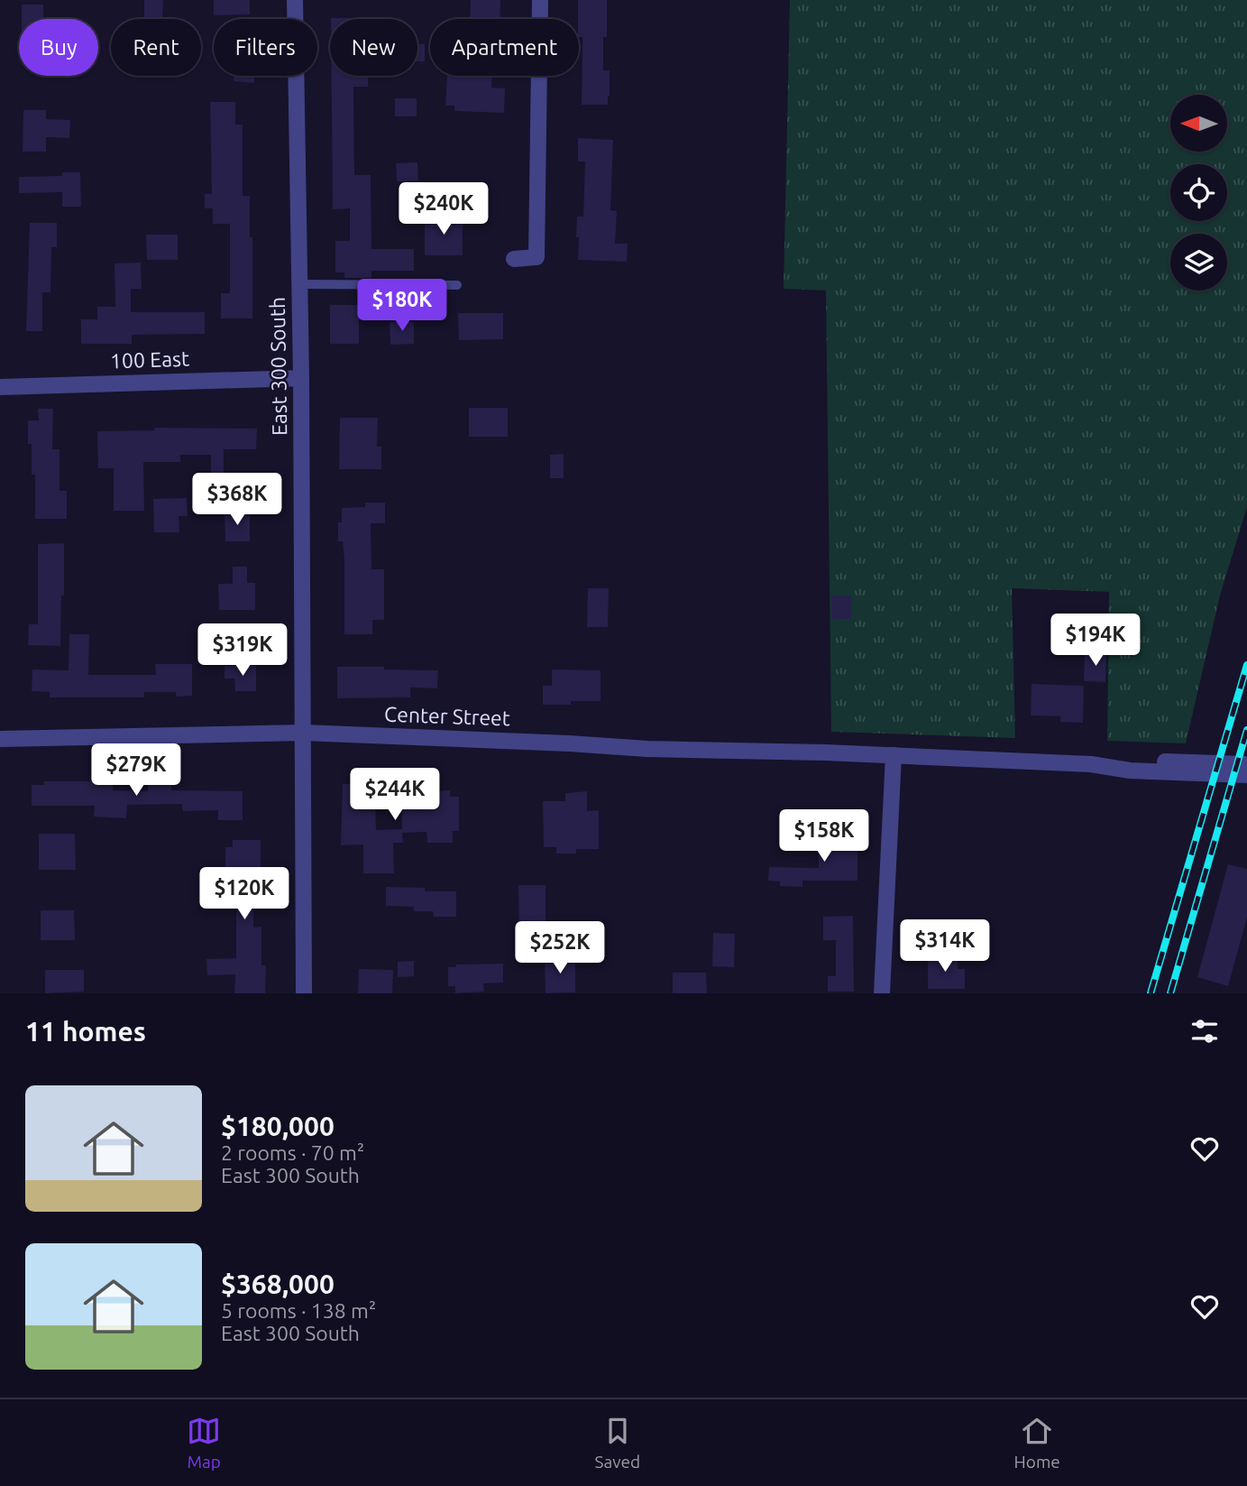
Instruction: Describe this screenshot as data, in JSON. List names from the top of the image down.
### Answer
{
  "streets": {
    "street": ["100 East", "East 300 South", "Center Street"]
  },
  "crossings": [
    ["100 East", "East 300 South"],
    ["East 300 South", "Center Street"]
  ],
  "north": "left",
  "page": {
    "chip": [
      "Buy",
      "Rent",
      "Filters",
      "New",
      "Apartment"
    ],
    "price": [
      "$240K",
      "$180K",
      "$368K",
      "$194K",
      "$319K",
      "$279K",
      "$244K",
      "$158K",
      "$120K",
      "$314K",
      "$252K"
    ],
    "heading": "11 homes",
    "list": [
      {
        "name": "$180,000",
        "note": "2 rooms · 70 m² · East 300 South"
      },
      {
        "name": "$368,000",
        "note": "5 rooms · 138 m² · East 300 South"
      }
    ],
    "tabs": ["Map", "Saved", "Home"]
  }
}
